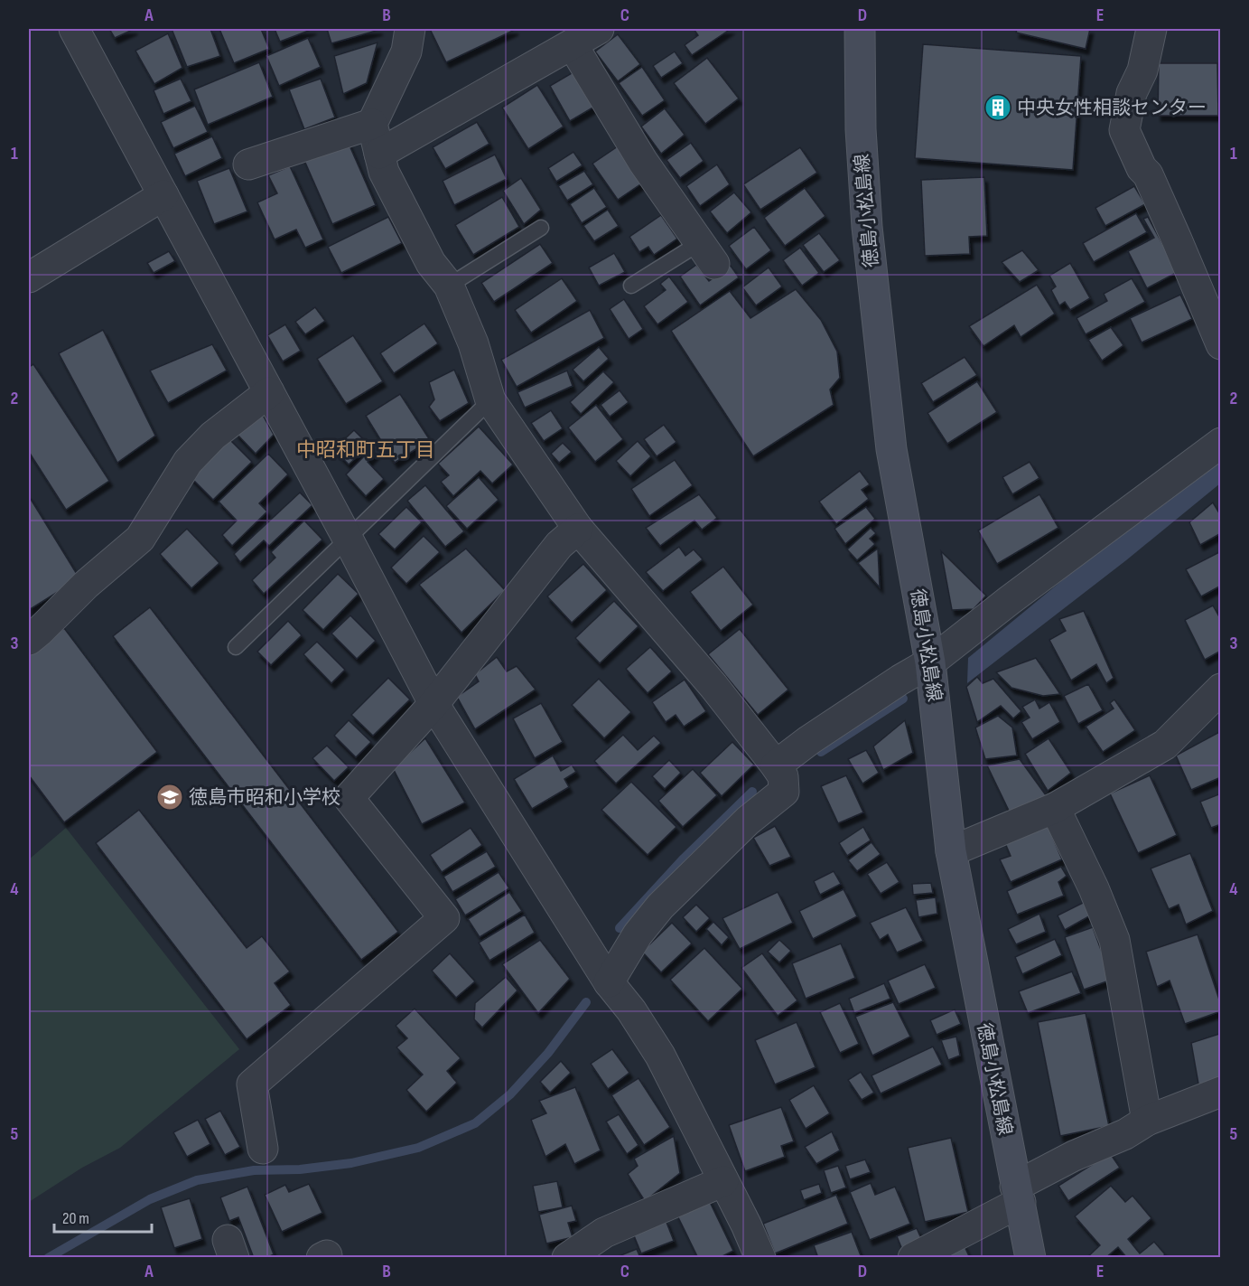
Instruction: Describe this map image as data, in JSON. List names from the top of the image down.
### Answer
{
  "streets": {
    "main road": ["徳島小松島線"]
  },
  "districts": ["中昭和町五丁目"],
  "places": {
    "building": ["中央女性相談センター"],
    "school or university": ["徳島市昭和小学校"]
  },
  "scale_bar": "20 m",
  "grid": {
    "columns": [
      "A",
      "B",
      "C",
      "D",
      "E"
    ],
    "rows": [
      "1",
      "2",
      "3",
      "4",
      "5"
    ]
  }
}
